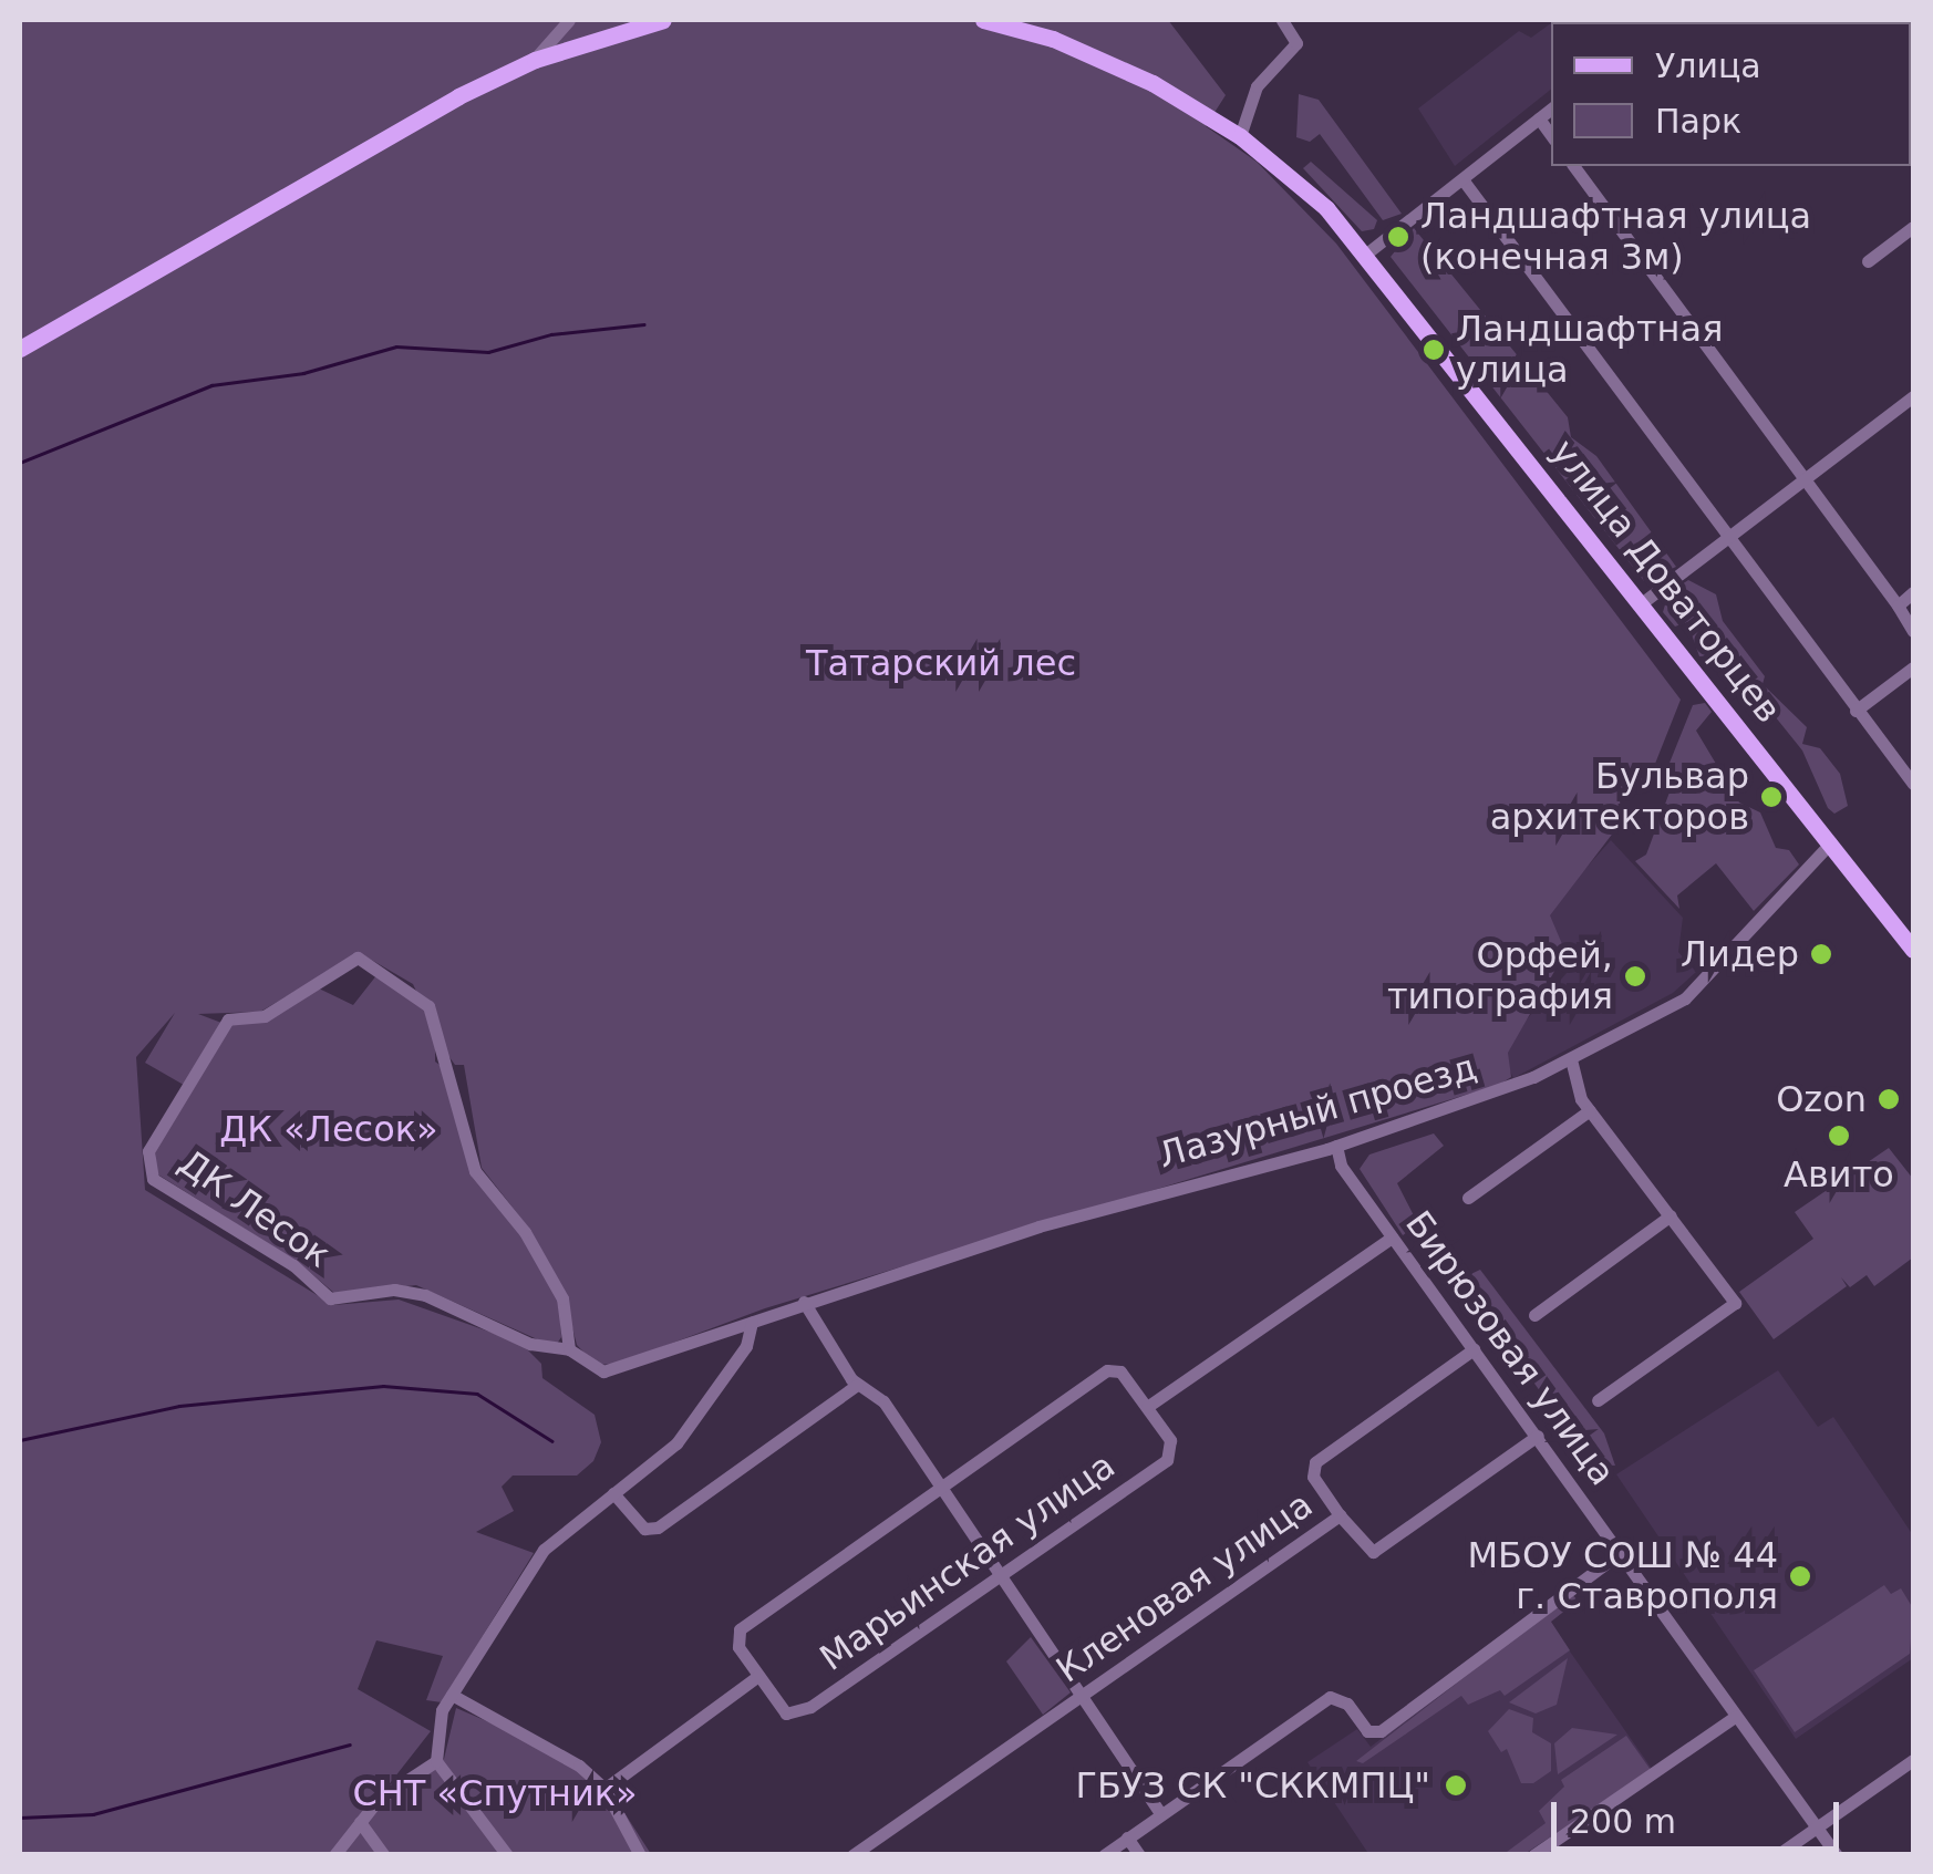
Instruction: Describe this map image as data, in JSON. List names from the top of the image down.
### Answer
{
  "streets": {
    "main road": ["улица Доваторцев"],
    "street": [
      "Лазурный проезд",
      "ДК Лесок",
      "Бирюзовая улица",
      "Марьинская улица",
      "Кленовая улица"
    ]
  },
  "crossings": [
    ["улица Доваторцев", "Лазурный проезд"],
    ["Лазурный проезд", "ДК Лесок"],
    ["Лазурный проезд", "Бирюзовая улица"],
    ["Бирюзовая улица", "Кленовая улица"]
  ],
  "parks": ["Татарский лес", "ДК «Лесок»", "СНТ «Спутник»"],
  "places": [
    "Ландшафтная улица (конечная 3м)",
    "Ландшафтная улица",
    "Бульвар архитекторов",
    "Лидер",
    "Орфей, типография",
    "Ozon",
    "Авито",
    "МБОУ СОШ № 44 г. Ставрополя",
    "ГБУЗ СК \"СККМПЦ\""
  ],
  "legend": ["Улица", "Парк"],
  "scale_bar": "200 m"
}
